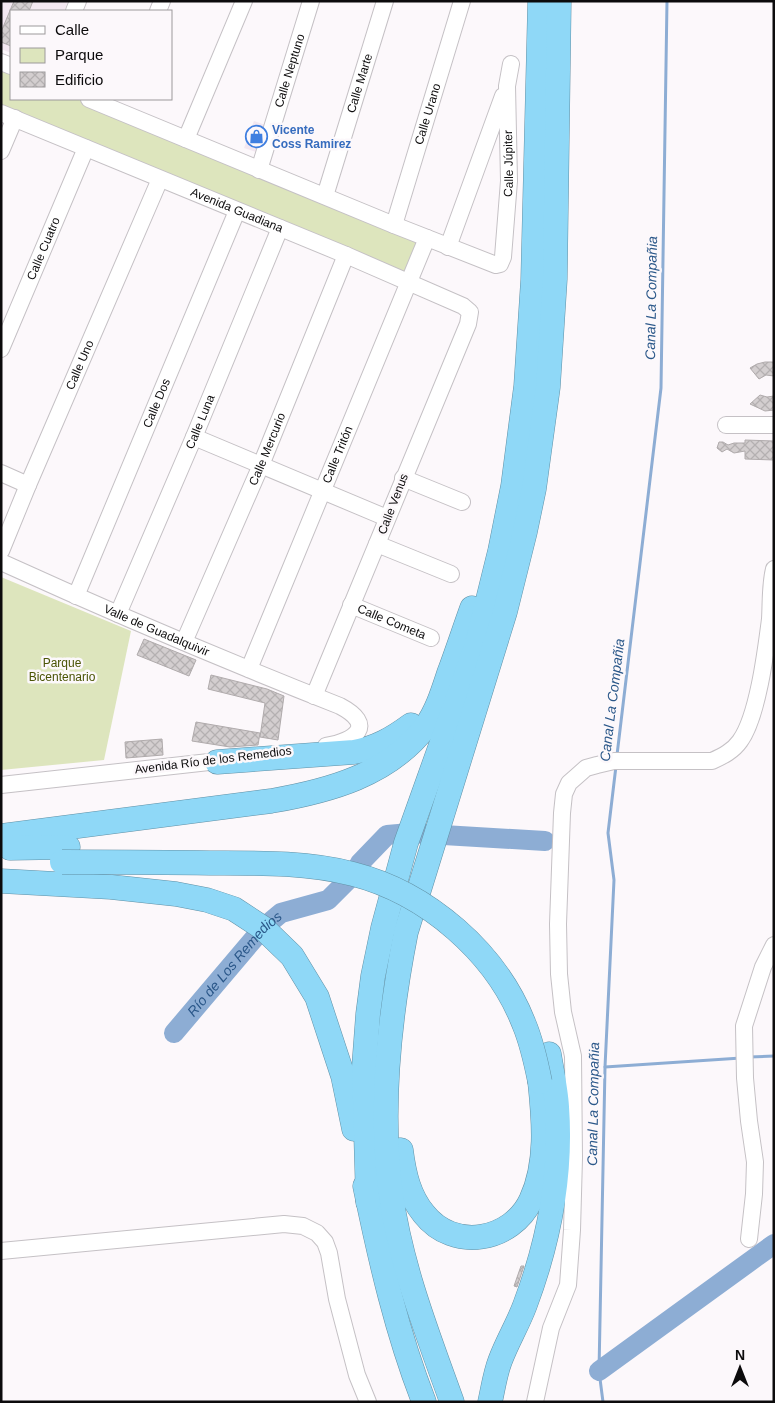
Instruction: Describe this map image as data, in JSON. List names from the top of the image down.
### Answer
{
  "streets": {
    "street": [
      "Calle Neptuno",
      "Calle Marte",
      "Calle Urano",
      "Calle Júpiter",
      "Avenida Guadiana",
      "Calle Cuatro",
      "Calle Uno",
      "Calle Dos",
      "Calle Luna",
      "Calle Mercurio",
      "Calle Tritón",
      "Calle Venus",
      "Calle Cometa",
      "Valle de Guadalquivir",
      "Avenida Río de los Remedios"
    ]
  },
  "crossings": [
    ["Avenida Guadiana", "Calle Cuatro"],
    ["Avenida Guadiana", "Calle Uno"],
    ["Avenida Guadiana", "Calle Dos"],
    ["Avenida Guadiana", "Calle Luna"],
    ["Avenida Guadiana", "Calle Mercurio"],
    ["Avenida Guadiana", "Calle Tritón"],
    ["Avenida Guadiana", "Calle Venus"],
    ["Calle Dos", "Valle de Guadalquivir"],
    ["Calle Luna", "Valle de Guadalquivir"],
    ["Calle Mercurio", "Valle de Guadalquivir"],
    ["Calle Tritón", "Valle de Guadalquivir"],
    ["Calle Venus", "Calle Cometa"],
    ["Calle Venus", "Valle de Guadalquivir"],
    ["Calle Venus", "Avenida Río de los Remedios"],
    ["Valle de Guadalquivir", "Avenida Río de los Remedios"]
  ],
  "water": ["Canal La Compañia", "Río de Los Remedios"],
  "parks": ["Parque Bicentenario"],
  "places": {
    "shop": ["Vicente Coss Ramirez"]
  },
  "legend": ["Calle", "Parque", "Edificio"],
  "north": "top"
}
